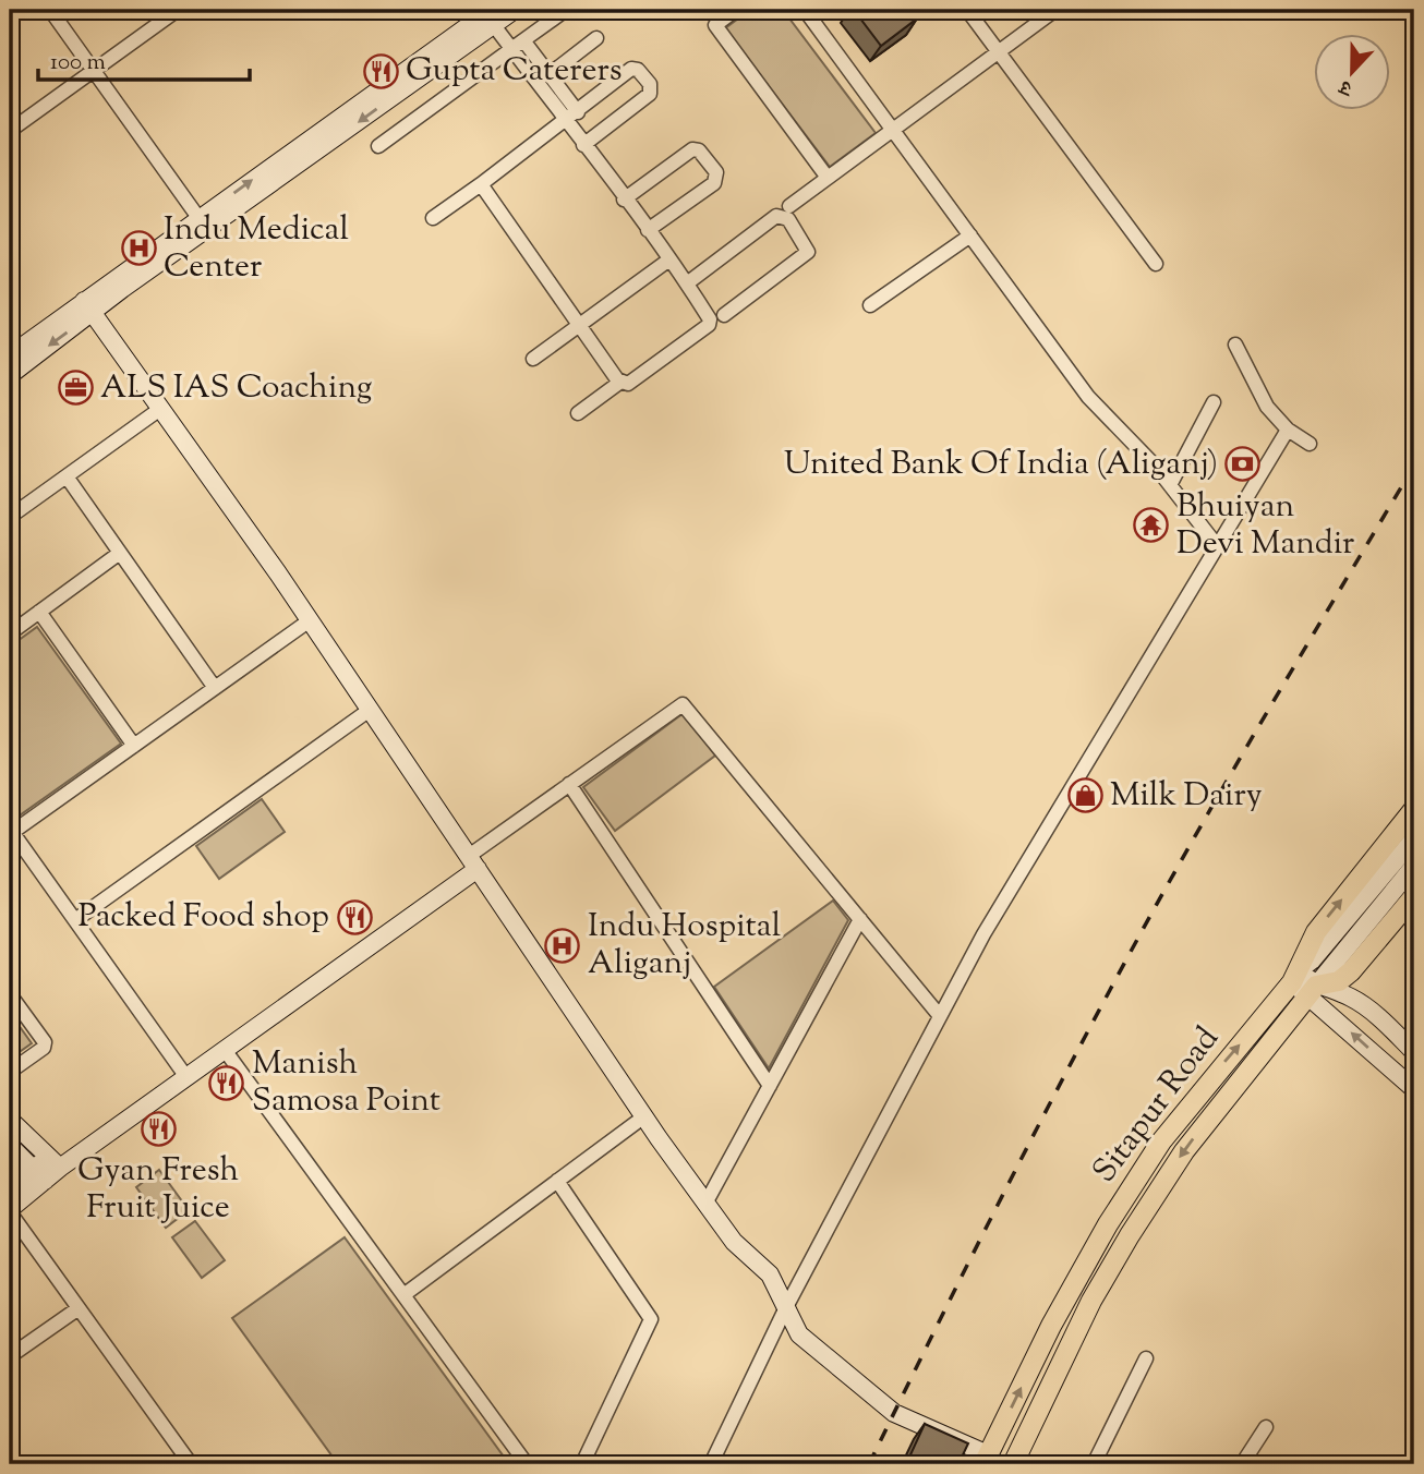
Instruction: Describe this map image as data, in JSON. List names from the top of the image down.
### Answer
{
  "streets": {
    "main road": ["Sitapur Road"]
  },
  "places": {
    "restaurant": [
      "Gupta Caterers",
      "Packed Food shop",
      "Manish Samosa Point",
      "Gyan Fresh Fruit Juice"
    ],
    "hospital": ["Indu Medical Center", "Indu Hospital Aliganj"],
    "office": ["ALS IAS Coaching"],
    "bank": ["United Bank Of India (Aliganj)"],
    "temple": ["Bhuiyan Devi Mandir"],
    "shop": ["Milk Dairy"]
  },
  "scale_bar": "100 m",
  "north": "bottom"
}
